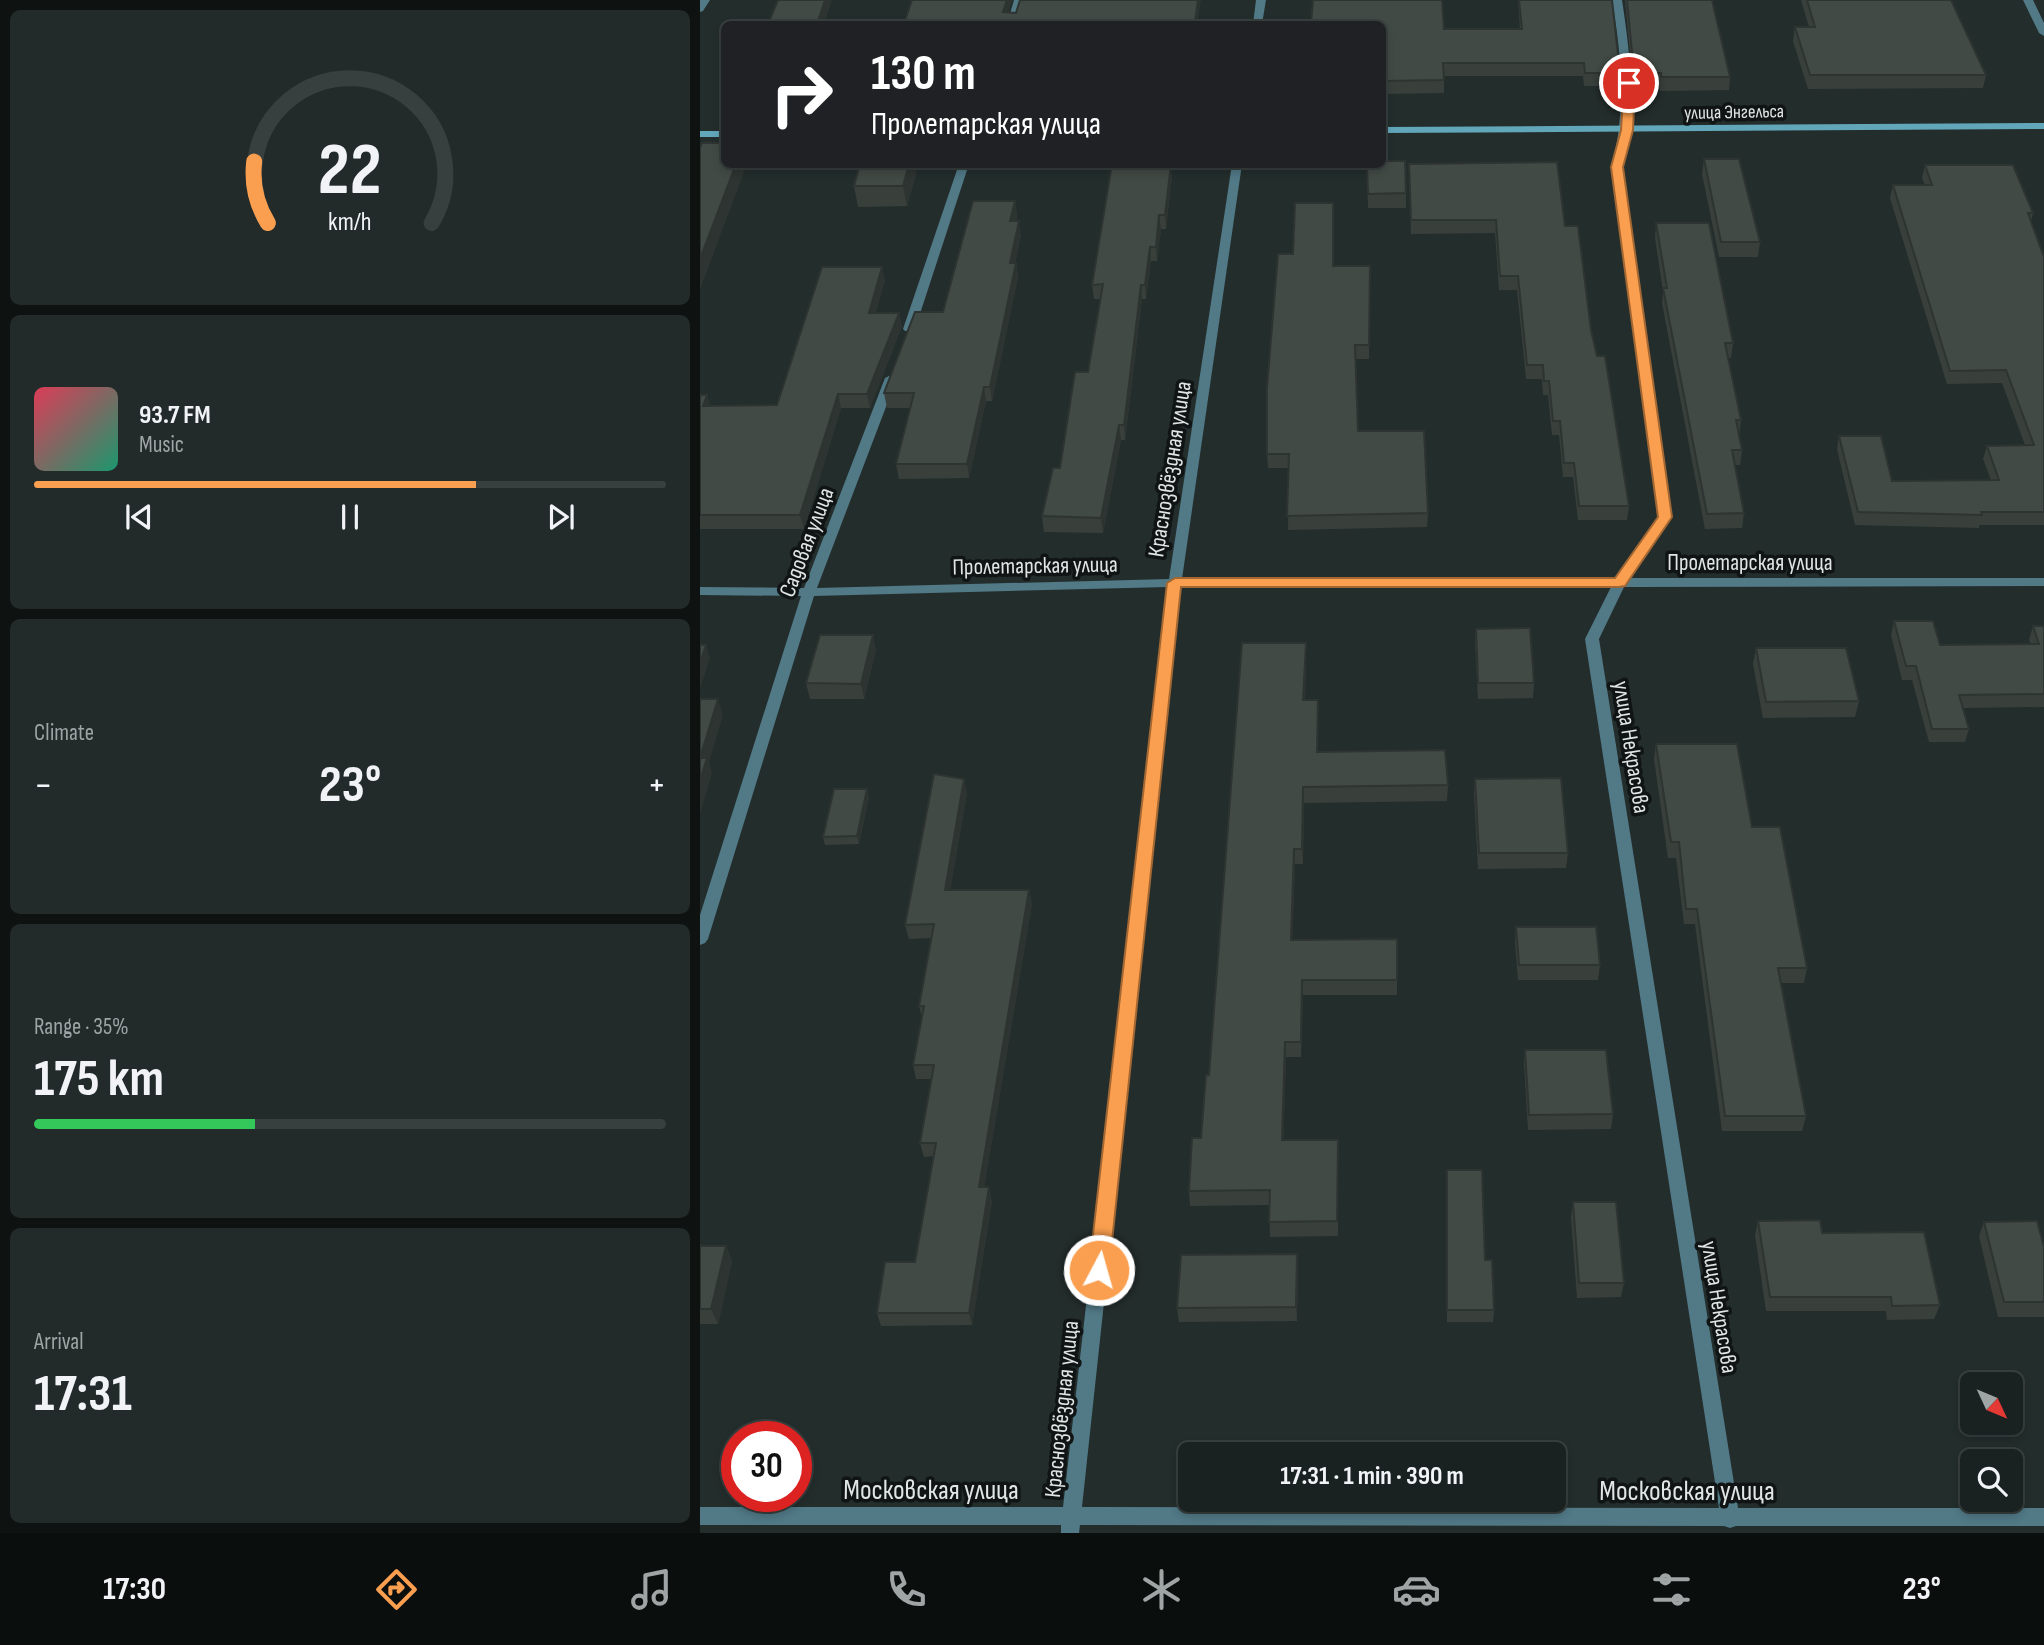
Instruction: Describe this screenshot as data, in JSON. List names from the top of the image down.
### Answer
{
  "streets": {
    "main road": ["улица Энгельса"],
    "street": [
      "Краснозвёздная улица",
      "Садовая улица",
      "Пролетарская улица",
      "улица Некрасова",
      "Московская улица"
    ]
  },
  "crossings": [
    ["улица Энгельса", "улица Некрасова"],
    ["Краснозвёздная улица", "Пролетарская улица"],
    ["Краснозвёздная улица", "Московская улица"],
    ["Садовая улица", "Пролетарская улица"],
    ["Пролетарская улица", "улица Некрасова"],
    ["улица Некрасова", "Московская улица"]
  ],
  "north": "bottom right",
  "page": {
    "turn": ["130 m", "Пролетарская улица"],
    "song": ["93.7 FM", "Music"],
    "tile": [
      "Climate",
      ["Range · 35%", "175 km"],
      ["Arrival", "17:31"]
    ],
    "heat": ["−", "23°", "+"],
    "limit": "30",
    "trip": "17:31 · 1 min · 390 m",
    "tabs": ["17:30", "23°"],
    "gauge": ["22", "km/h"]
  }
}
